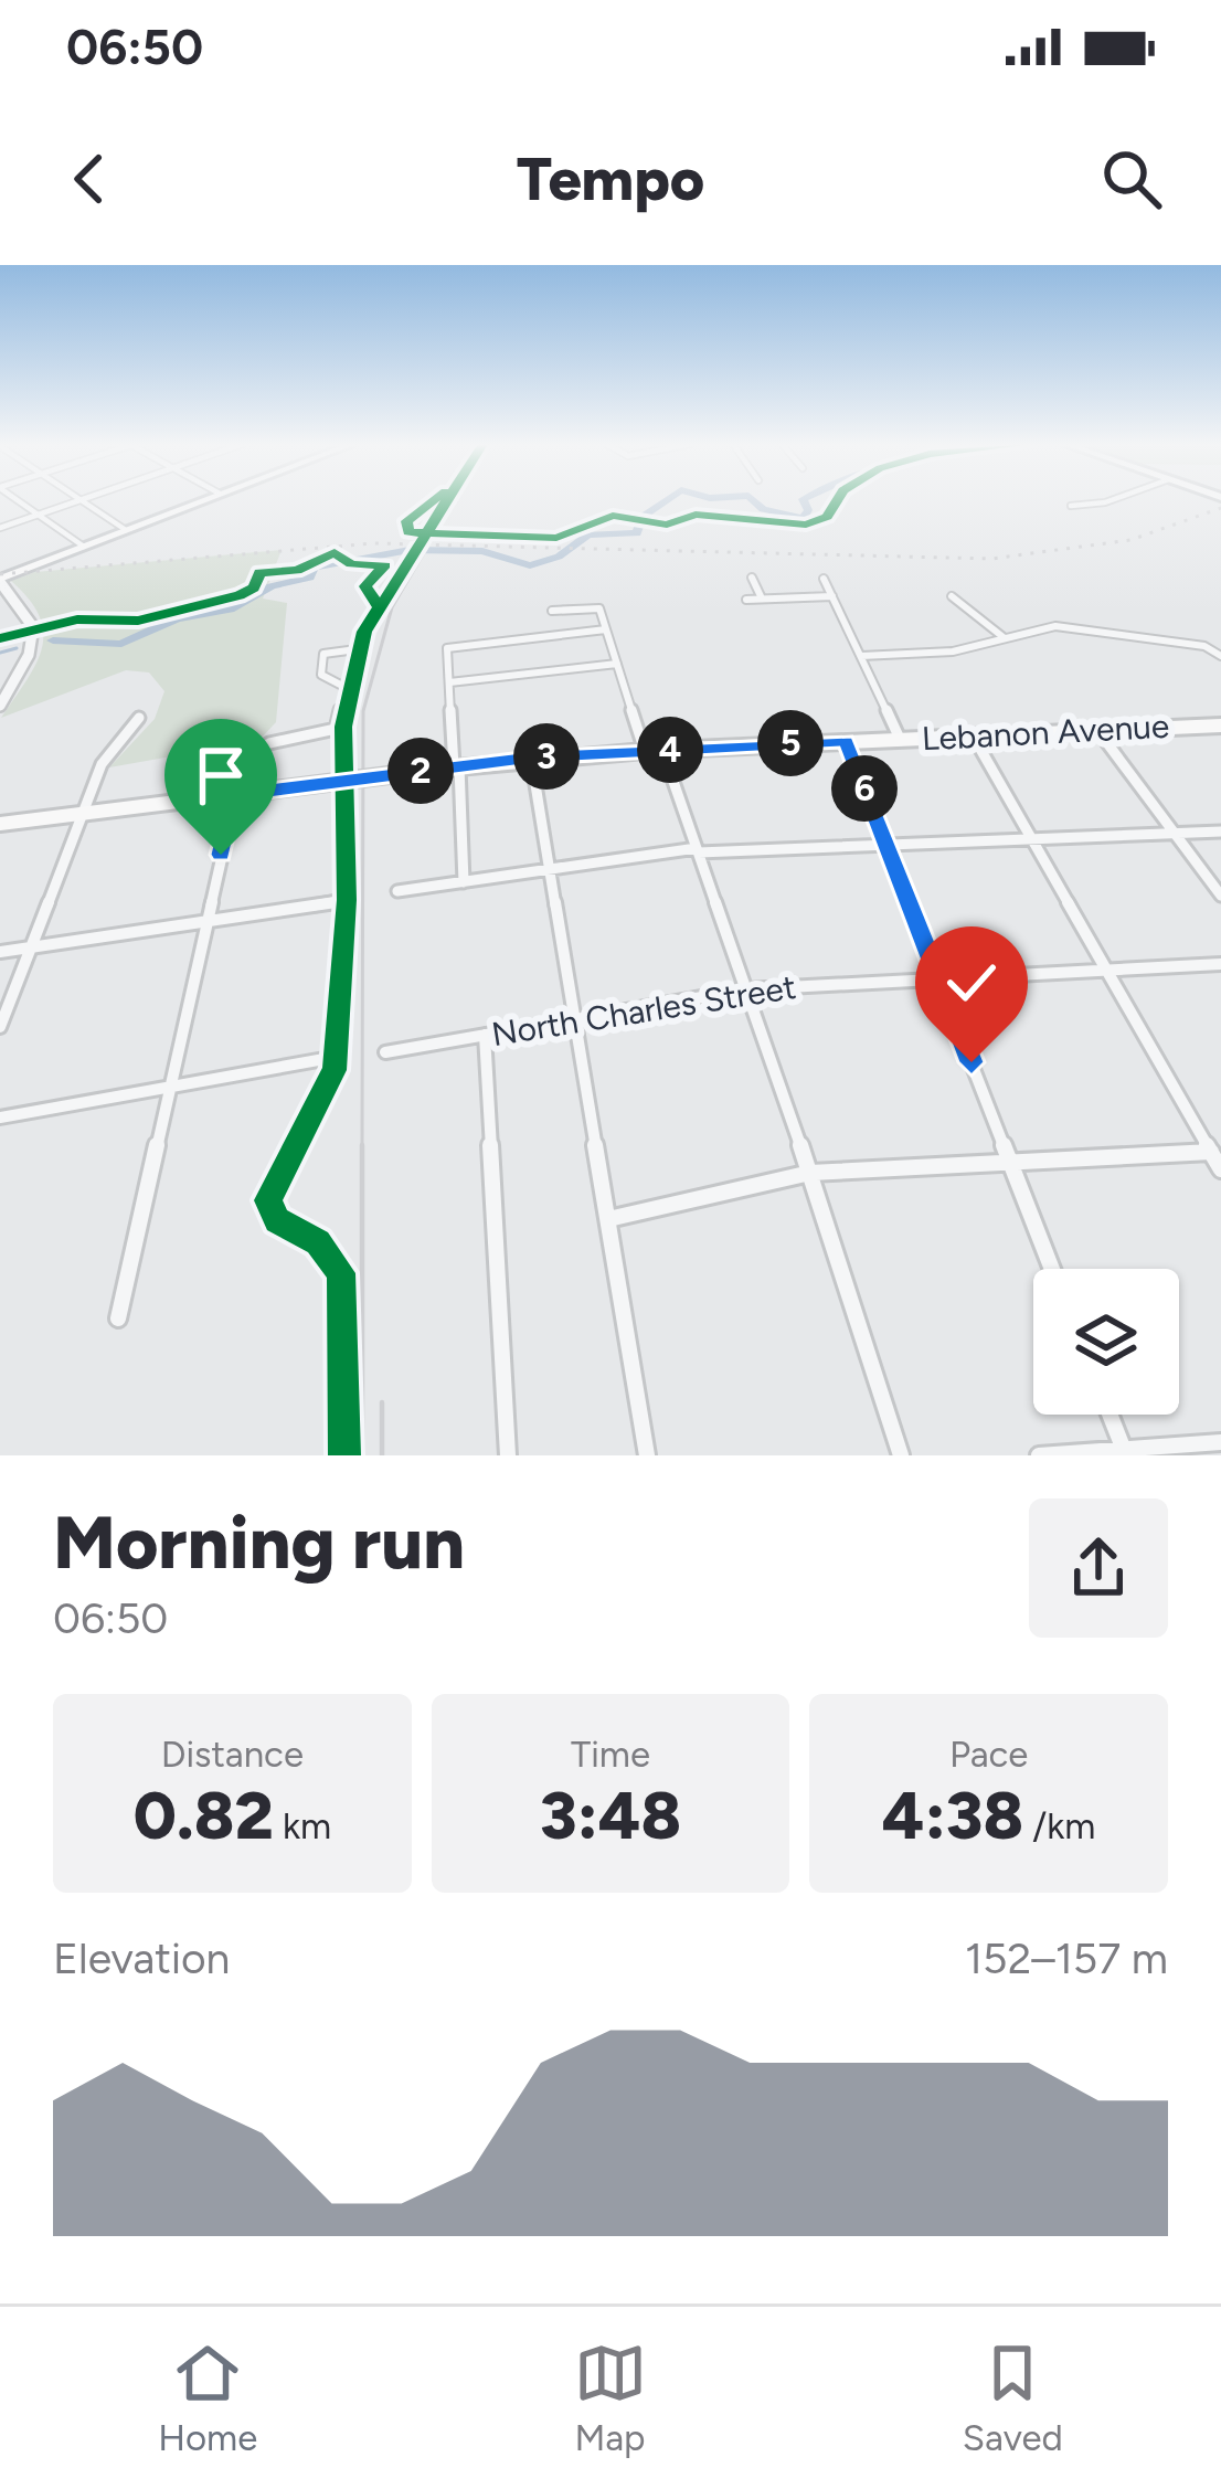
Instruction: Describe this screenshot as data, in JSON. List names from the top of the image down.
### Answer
{
  "streets": {
    "main road": ["Lebanon Avenue"],
    "street": ["North Charles Street"]
  },
  "page": {
    "status": "06:50",
    "header": "Tempo",
    "pins": [
      "5",
      "4",
      "3",
      "2",
      "6"
    ],
    "heading": ["Morning run", "06:50"],
    "stats": [
      ["Distance", "0.82 km"],
      ["Time", "3:48"],
      ["Pace", "4:38 /km"]
    ],
    "chart": ["Elevation", "152–157 m"],
    "tabs": ["Home", "Map", "Saved"]
  }
}
